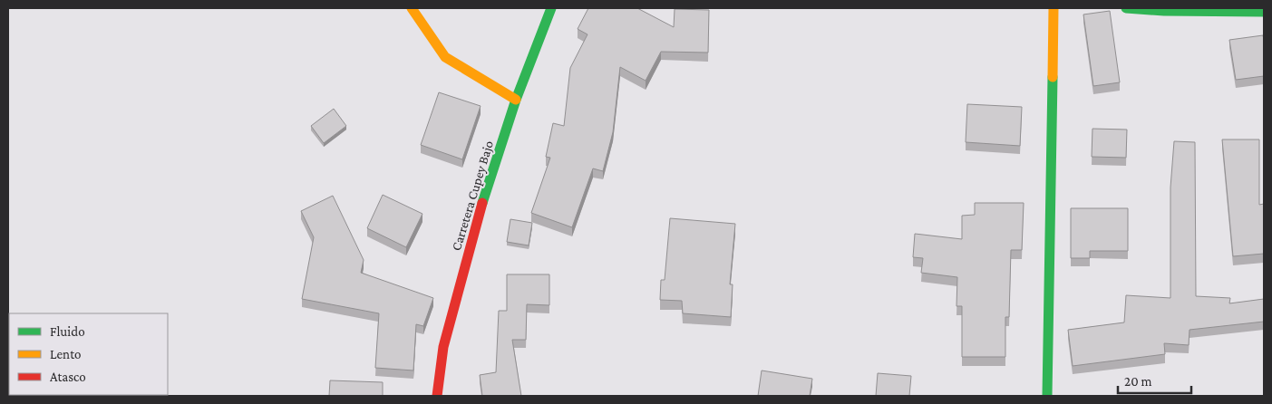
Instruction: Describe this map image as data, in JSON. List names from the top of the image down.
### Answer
{
  "streets": {
    "street": ["Carretera Cupey Bajo"]
  },
  "legend": ["Fluido", "Lento", "Atasco"],
  "scale_bar": "20 m"
}
